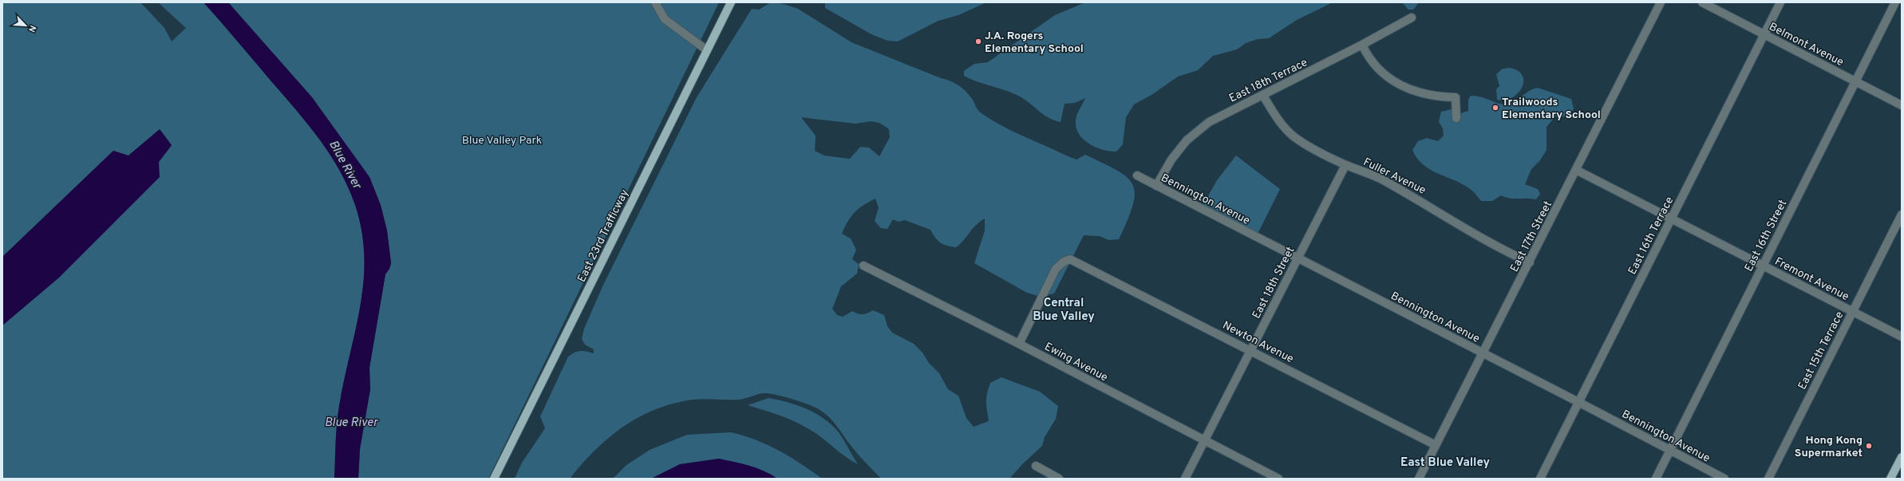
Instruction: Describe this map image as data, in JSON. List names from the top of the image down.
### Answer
{
  "streets": {
    "main road": ["East 23rd Trafficway"],
    "street": [
      "Belmont Avenue",
      "East 18th Terrace",
      "Fuller Avenue",
      "Bennington Avenue",
      "East 16th Terrace",
      "East 16th Street",
      "East 17th Street",
      "Fremont Avenue",
      "East 18th Street",
      "Newton Avenue",
      "East 15th Terrace",
      "Ewing Avenue"
    ]
  },
  "crossings": [
    ["Belmont Avenue", "East 16th Terrace"],
    ["Belmont Avenue", "East 16th Street"],
    ["East 18th Terrace", "Fuller Avenue"],
    ["East 18th Terrace", "Bennington Avenue"],
    ["Fuller Avenue", "East 17th Street"],
    ["Fuller Avenue", "East 18th Street"],
    ["Bennington Avenue", "East 16th Terrace"],
    ["Bennington Avenue", "East 16th Street"],
    ["Bennington Avenue", "East 17th Street"],
    ["Bennington Avenue", "East 18th Street"],
    ["East 16th Terrace", "Fremont Avenue"],
    ["East 16th Street", "Fremont Avenue"],
    ["East 17th Street", "Fremont Avenue"],
    ["East 17th Street", "Newton Avenue"],
    ["Fremont Avenue", "East 15th Terrace"],
    ["East 18th Street", "Newton Avenue"],
    ["East 18th Street", "Ewing Avenue"],
    ["Newton Avenue", "Ewing Avenue"]
  ],
  "districts": ["Central Blue Valley", "East Blue Valley"],
  "water": ["Blue River"],
  "parks": ["Blue Valley Park"],
  "places": ["J.A. Rogers Elementary School", "Trailwoods Elementary School", "Hong Kong Supermarket"],
  "north": "bottom right"
}
